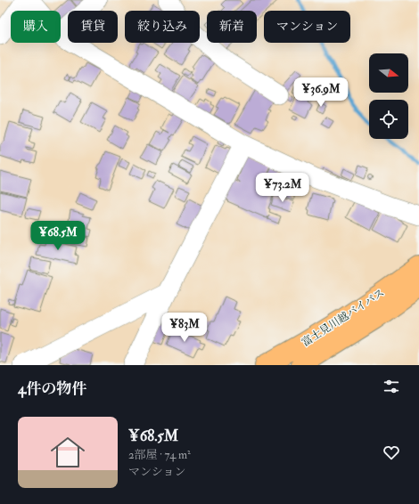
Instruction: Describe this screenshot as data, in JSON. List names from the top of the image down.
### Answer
{
  "streets": {
    "highway": ["富士見川越バイパス"]
  },
  "north": "right",
  "page": {
    "chip": [
      "購入",
      "賃貸",
      "絞り込み",
      "新着",
      "マンション"
    ],
    "price": [
      "¥36.9M",
      "¥73.2M",
      "¥68.5M",
      "¥83M"
    ],
    "heading": "4件の物件",
    "list": [
      {
        "name": "¥68.5M",
        "note": "2部屋 · 74 m² · マンション"
      }
    ]
  }
}
